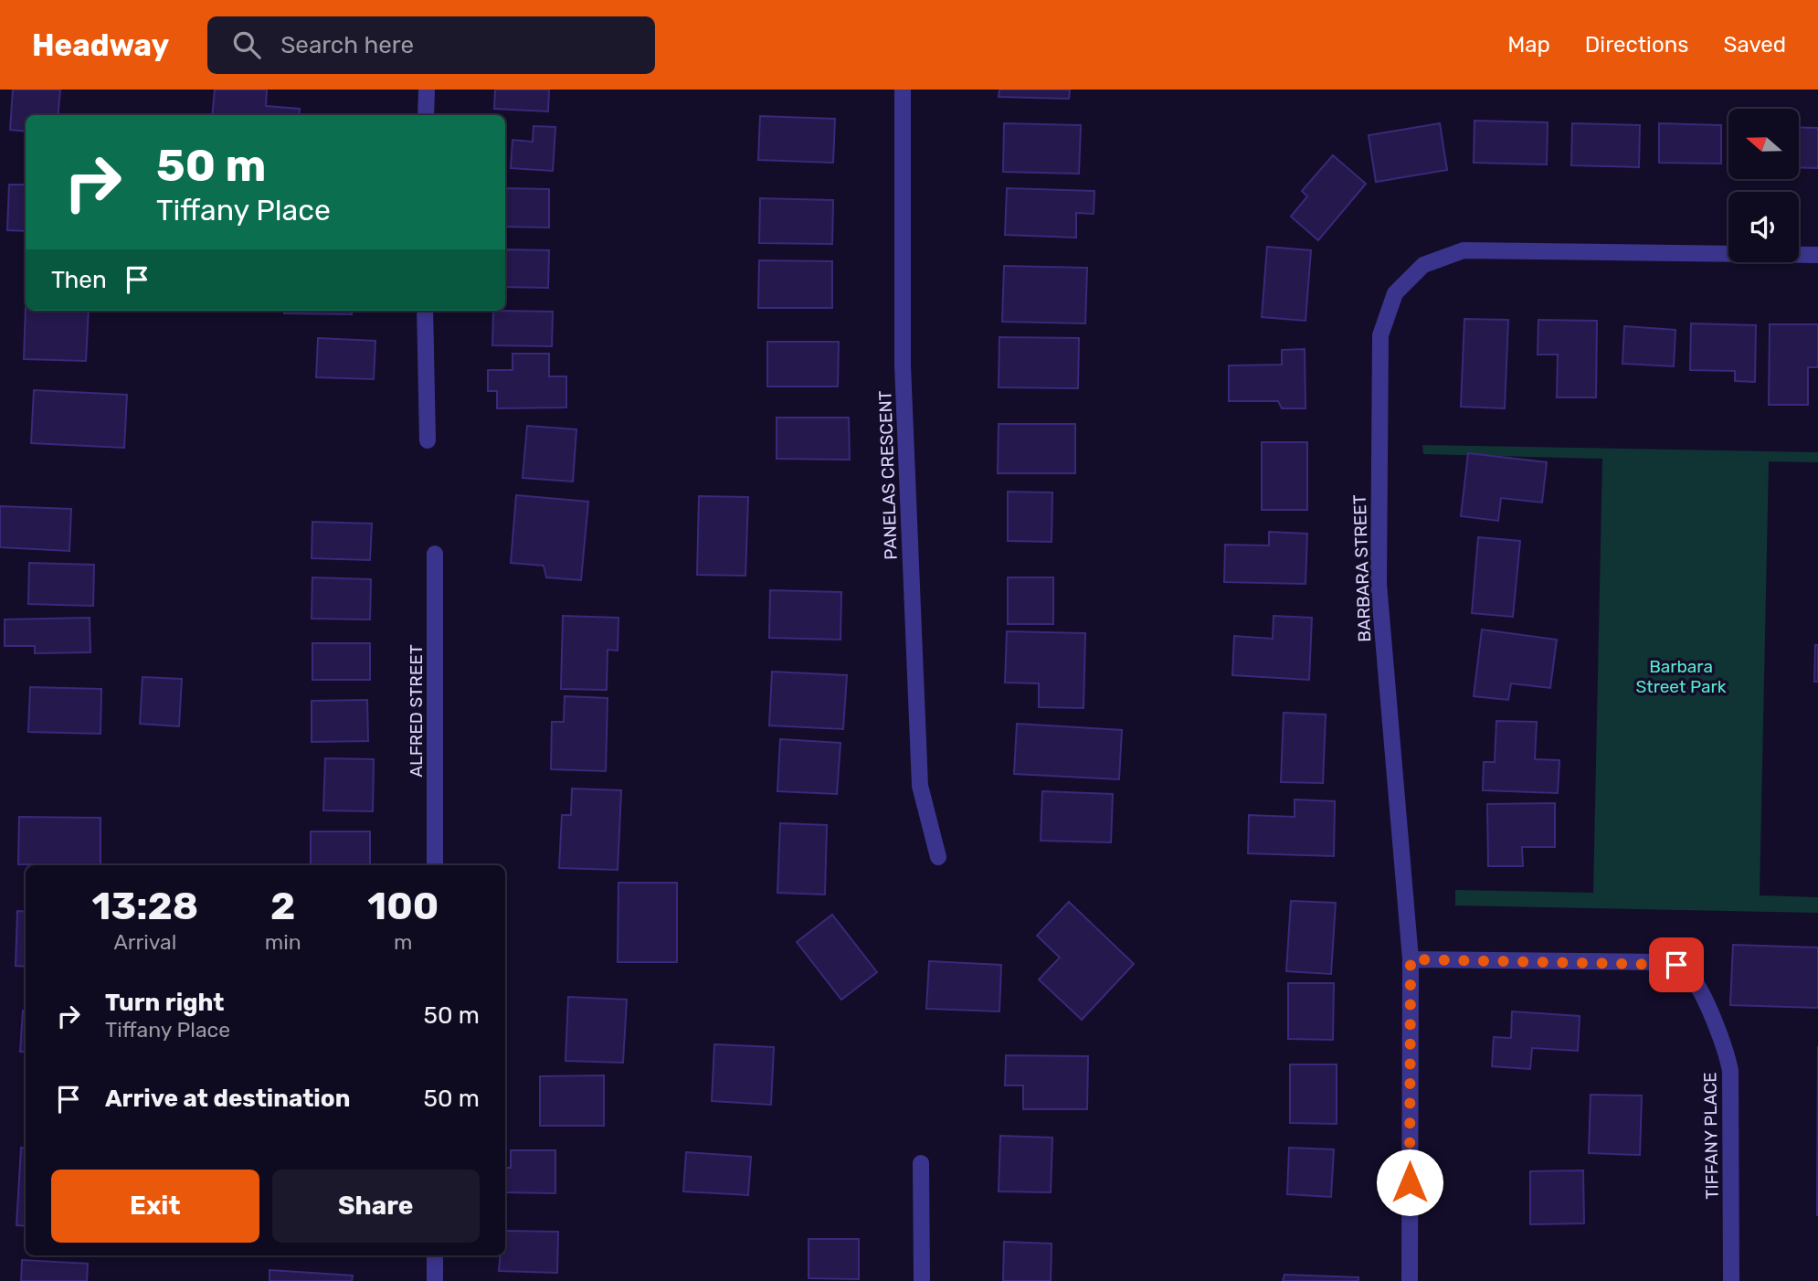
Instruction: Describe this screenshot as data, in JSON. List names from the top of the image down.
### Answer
{
  "streets": {
    "street": [
      "PANELAS CRESCENT",
      "BARBARA STREET",
      "ALFRED STREET",
      "TIFFANY PLACE"
    ]
  },
  "crossings": [
    ["BARBARA STREET", "TIFFANY PLACE"]
  ],
  "parks": ["Barbara Street Park"],
  "north": "left",
  "page": {
    "header": "Headway",
    "search": "Search here",
    "nav": ["Map", "Directions", "Saved"],
    "turn": ["50 m", "Tiffany Place"],
    "then": "Then",
    "eta": [
      "13:28",
      "Arrival",
      "2",
      "min",
      "100",
      "m"
    ],
    "list": [
      {
        "name": "Turn right",
        "note": "Tiffany Place",
        "value": "50 m"
      },
      {
        "name": "Arrive at destination",
        "value": "50 m"
      }
    ],
    "buttons": ["Exit", "Share"]
  }
}
